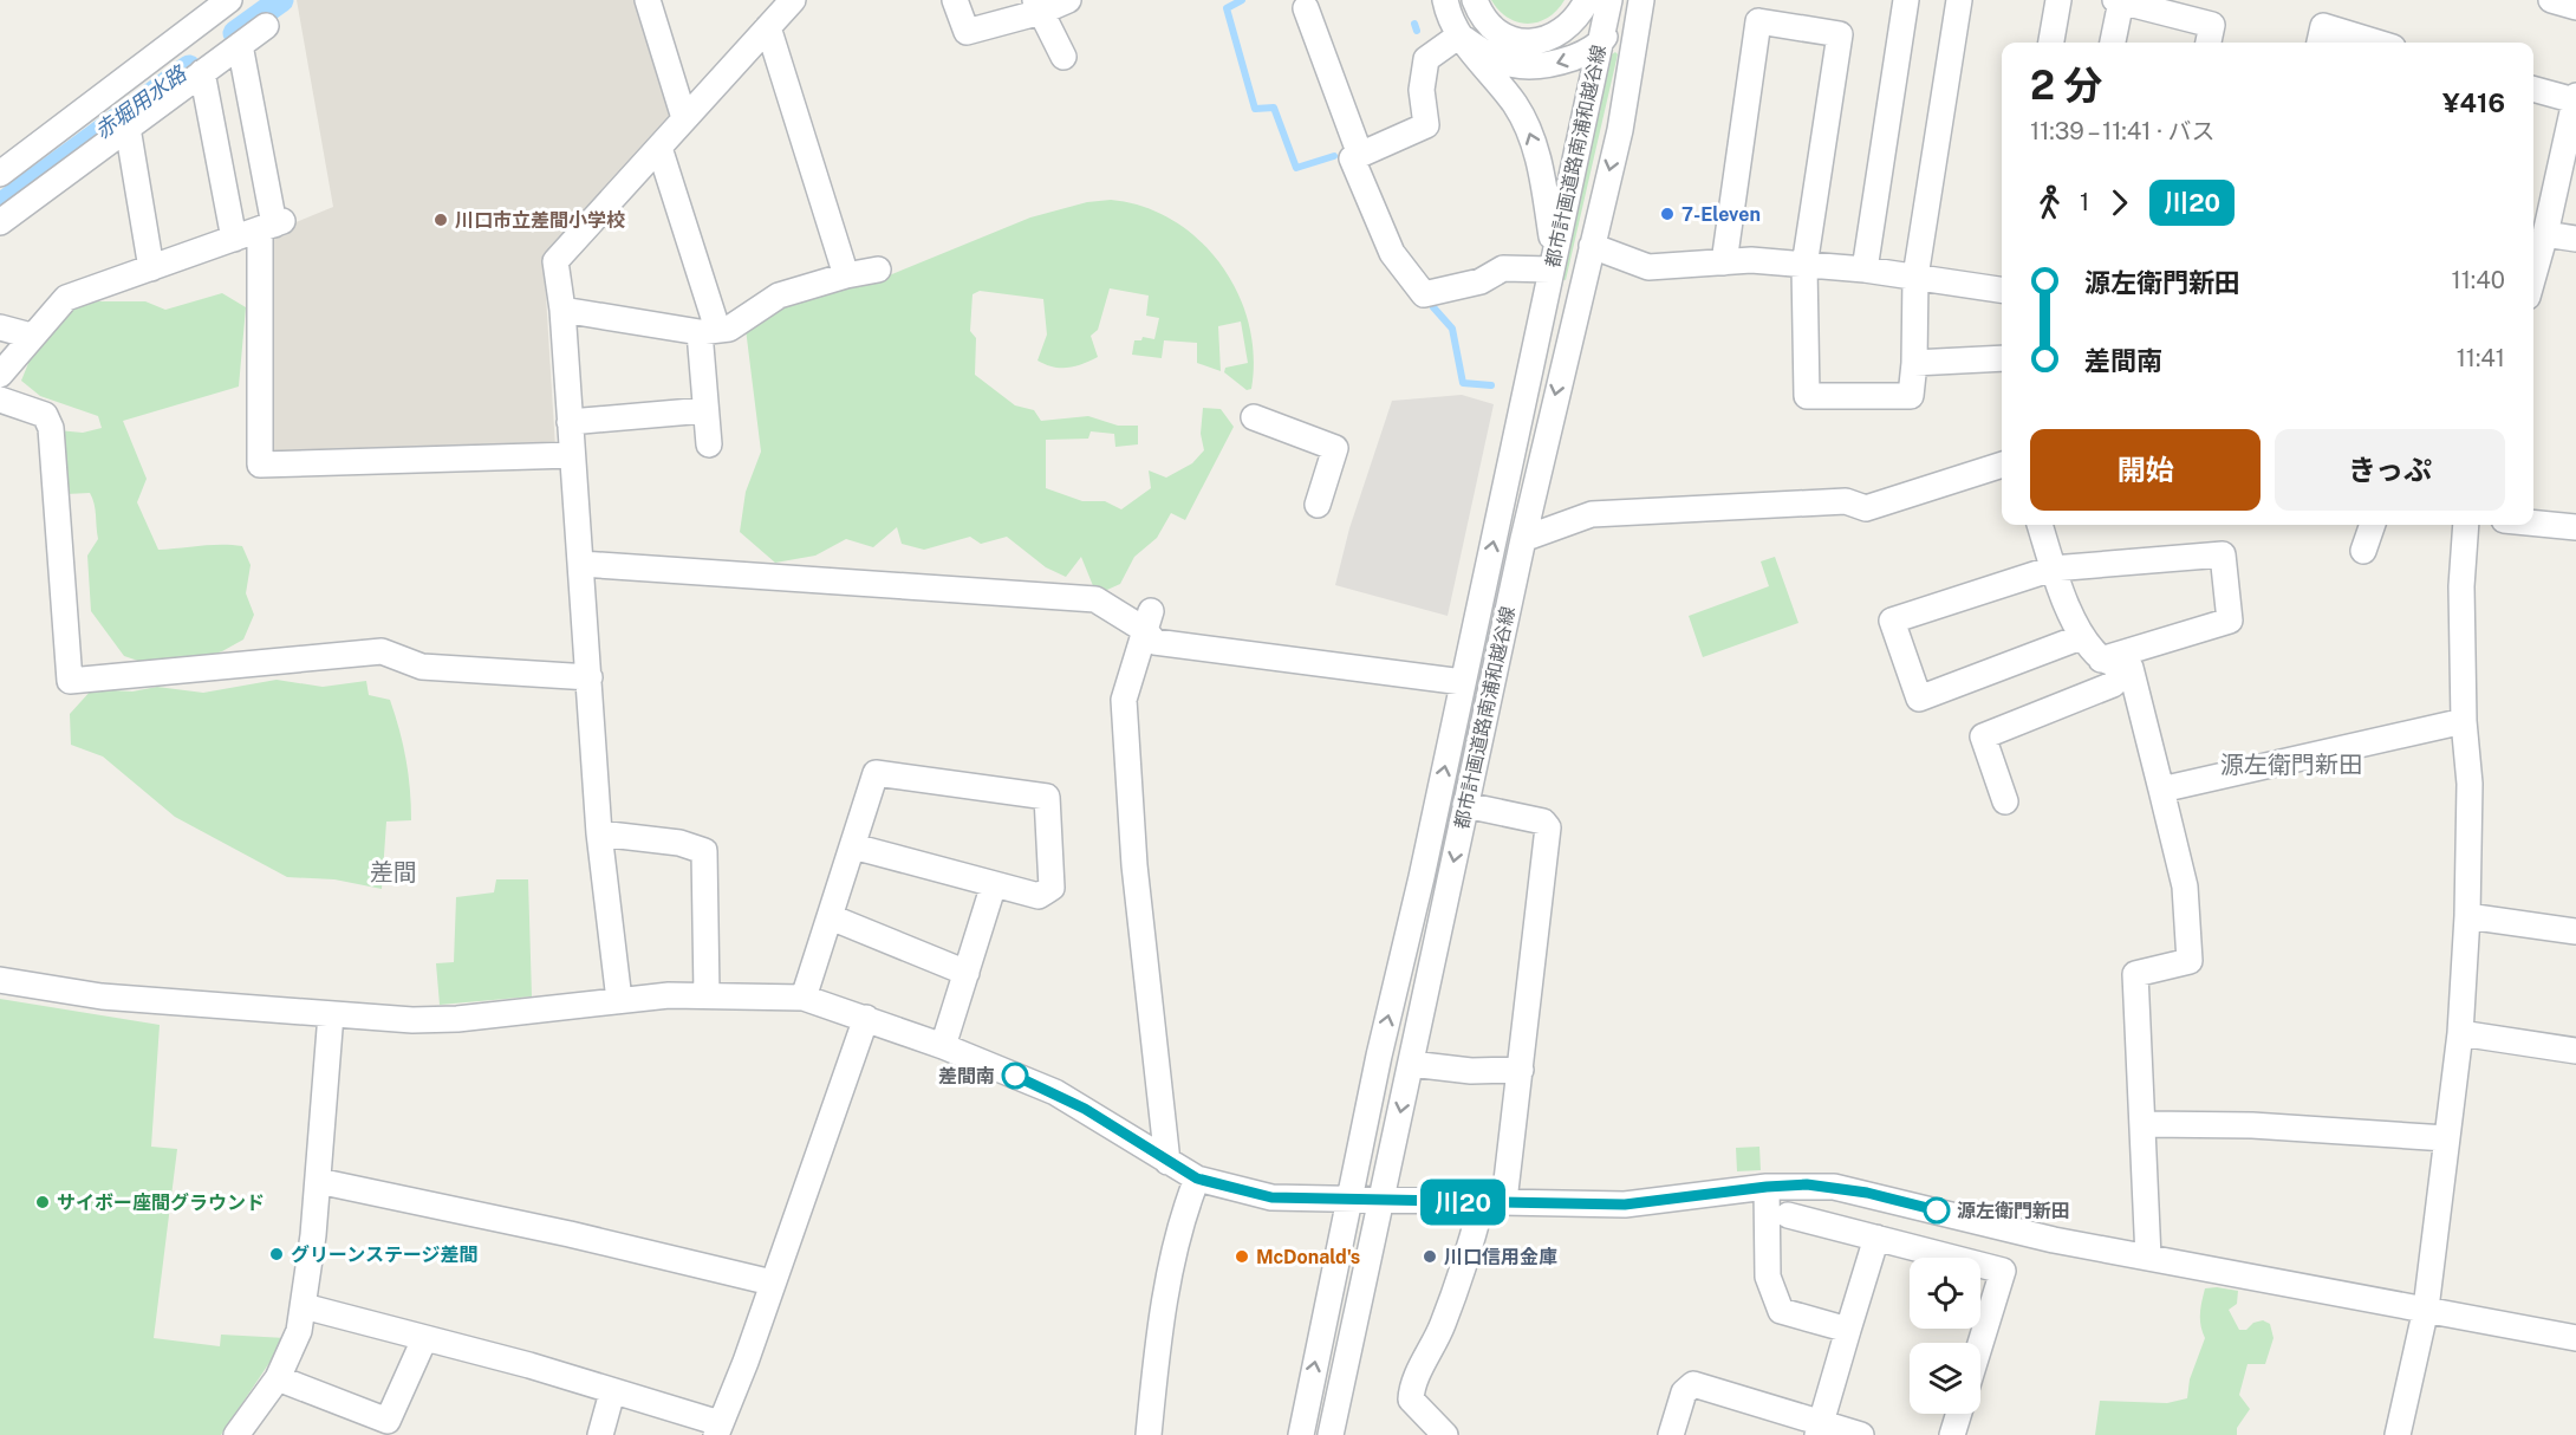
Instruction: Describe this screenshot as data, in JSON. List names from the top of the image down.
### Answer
{
  "streets": {
    "street": ["都市計画道路南浦和越谷線"]
  },
  "districts": ["源左衛門新田", "差間"],
  "water": ["赤堀用水路"],
  "places": [
    "7-Eleven",
    "川口市立差間小学校",
    "差間南",
    "サイボー座間グラウンド",
    "源左衛門新田",
    "グリーンステージ差間",
    "McDonald's",
    "川口信用金庫"
  ],
  "lines": ["bus line 川20"],
  "page": {
    "on_map": "川20",
    "heading": ["2 分", "11:39 – 11:41 · バス", "¥416"],
    "legs": ["1", "川20"],
    "list": [
      {
        "name": "源左衛門新田",
        "value": "11:40"
      },
      {
        "name": "差間南",
        "value": "11:41"
      }
    ],
    "buttons": ["開始", "きっぷ"]
  }
}
